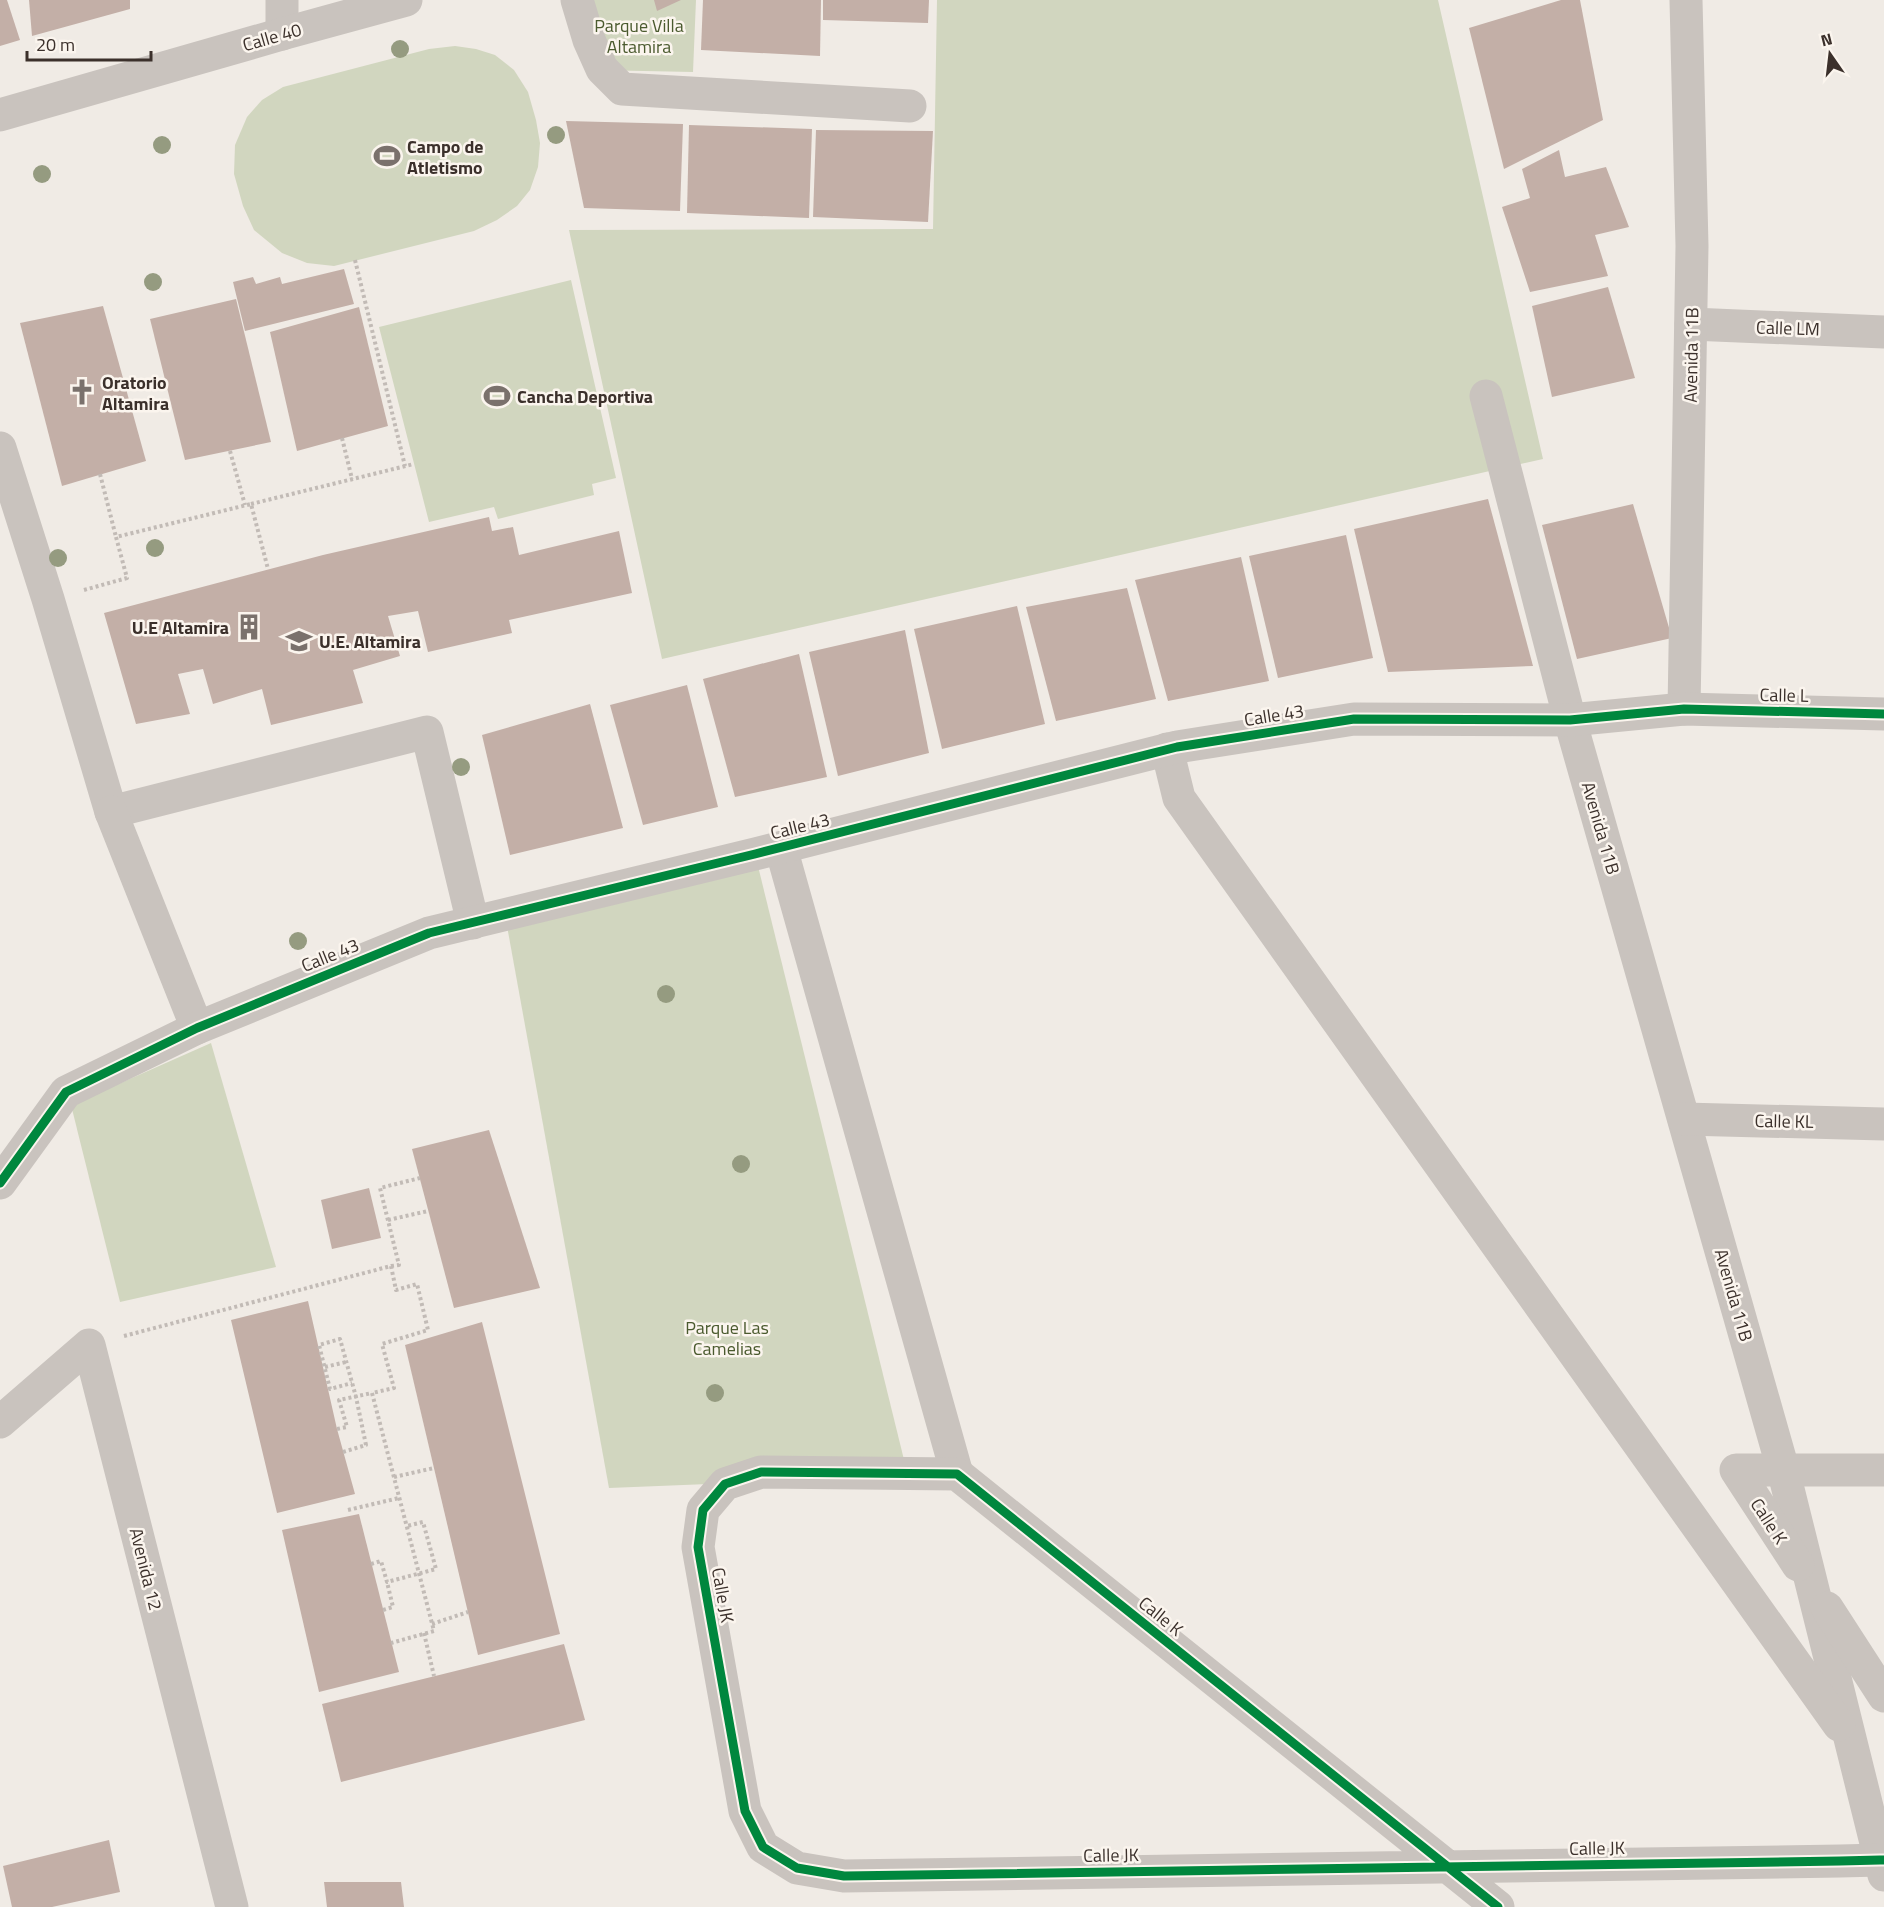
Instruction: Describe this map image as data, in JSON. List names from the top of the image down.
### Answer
{
  "streets": {
    "street": [
      "Calle 40",
      "Calle LM",
      "Avenida 11B",
      "Calle L",
      "Calle 43",
      "Calle KL",
      "Calle K",
      "Avenida 12",
      "Calle JK"
    ]
  },
  "crossings": [
    ["Calle LM", "Avenida 11B"],
    ["Avenida 11B", "Calle L"],
    ["Avenida 11B", "Calle 43"],
    ["Avenida 11B", "Calle KL"],
    ["Avenida 11B", "Calle K"],
    ["Avenida 11B", "Calle JK"],
    ["Calle L", "Calle 43"],
    ["Calle K", "Calle JK"]
  ],
  "parks": ["Parque Villa Altamira", "Parque Las Camelias"],
  "places": {
    "sports": ["Campo de Atletismo", "Cancha Deportiva"],
    "church": ["Oratorio Altamira"],
    "building": ["U.E Altamira"],
    "school or university": ["U.E. Altamira"]
  },
  "scale_bar": "20 m",
  "north": "top"
}
